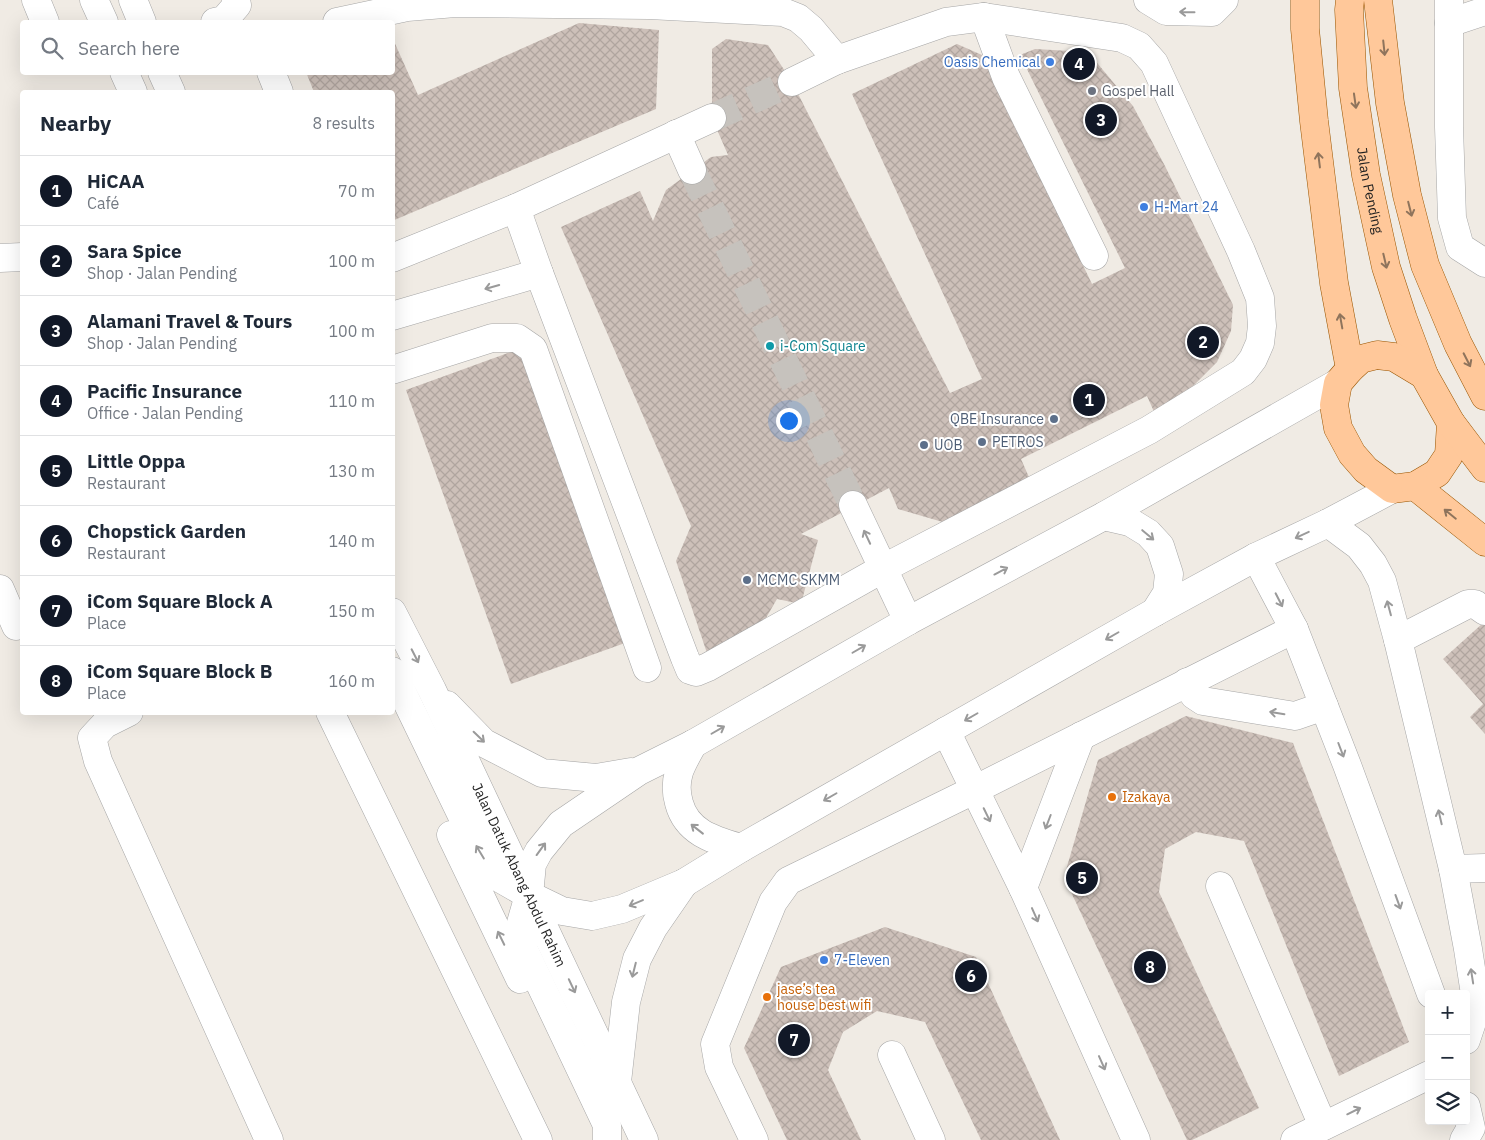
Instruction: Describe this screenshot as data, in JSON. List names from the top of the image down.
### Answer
{
  "streets": {
    "main road": ["Jalan Pending"],
    "street": ["Jalan Datuk Abang Abdul Rahim"]
  },
  "places": [
    "Oasis Chemical",
    "Gospel Hall",
    "H-Mart 24",
    "i-Com Square",
    "QBE Insurance",
    "PETROS",
    "UOB",
    "MCMC SKMM",
    "Izakaya",
    "7-Eleven",
    "jase’s tea house best wifi"
  ],
  "page": {
    "search": "Search here",
    "pins": [
      "4",
      "3",
      "2",
      "1",
      "5",
      "8",
      "6",
      "7"
    ],
    "heading": ["Nearby", "8 results"],
    "list": [
      {
        "mark": "1",
        "name": "HiCAA",
        "note": "Café",
        "value": "70 m"
      },
      {
        "mark": "2",
        "name": "Sara Spice",
        "note": "Shop · Jalan Pending",
        "value": "100 m"
      },
      {
        "mark": "3",
        "name": "Alamani Travel & Tours",
        "note": "Shop · Jalan Pending",
        "value": "100 m"
      },
      {
        "mark": "4",
        "name": "Pacific Insurance",
        "note": "Office · Jalan Pending",
        "value": "110 m"
      },
      {
        "mark": "5",
        "name": "Little Oppa",
        "note": "Restaurant",
        "value": "130 m"
      },
      {
        "mark": "6",
        "name": "Chopstick Garden",
        "note": "Restaurant",
        "value": "140 m"
      },
      {
        "mark": "7",
        "name": "iCom Square Block A",
        "note": "Place",
        "value": "150 m"
      },
      {
        "mark": "8",
        "name": "iCom Square Block B",
        "note": "Place",
        "value": "160 m"
      }
    ],
    "map_buttons": ["+", "−"]
  }
}
